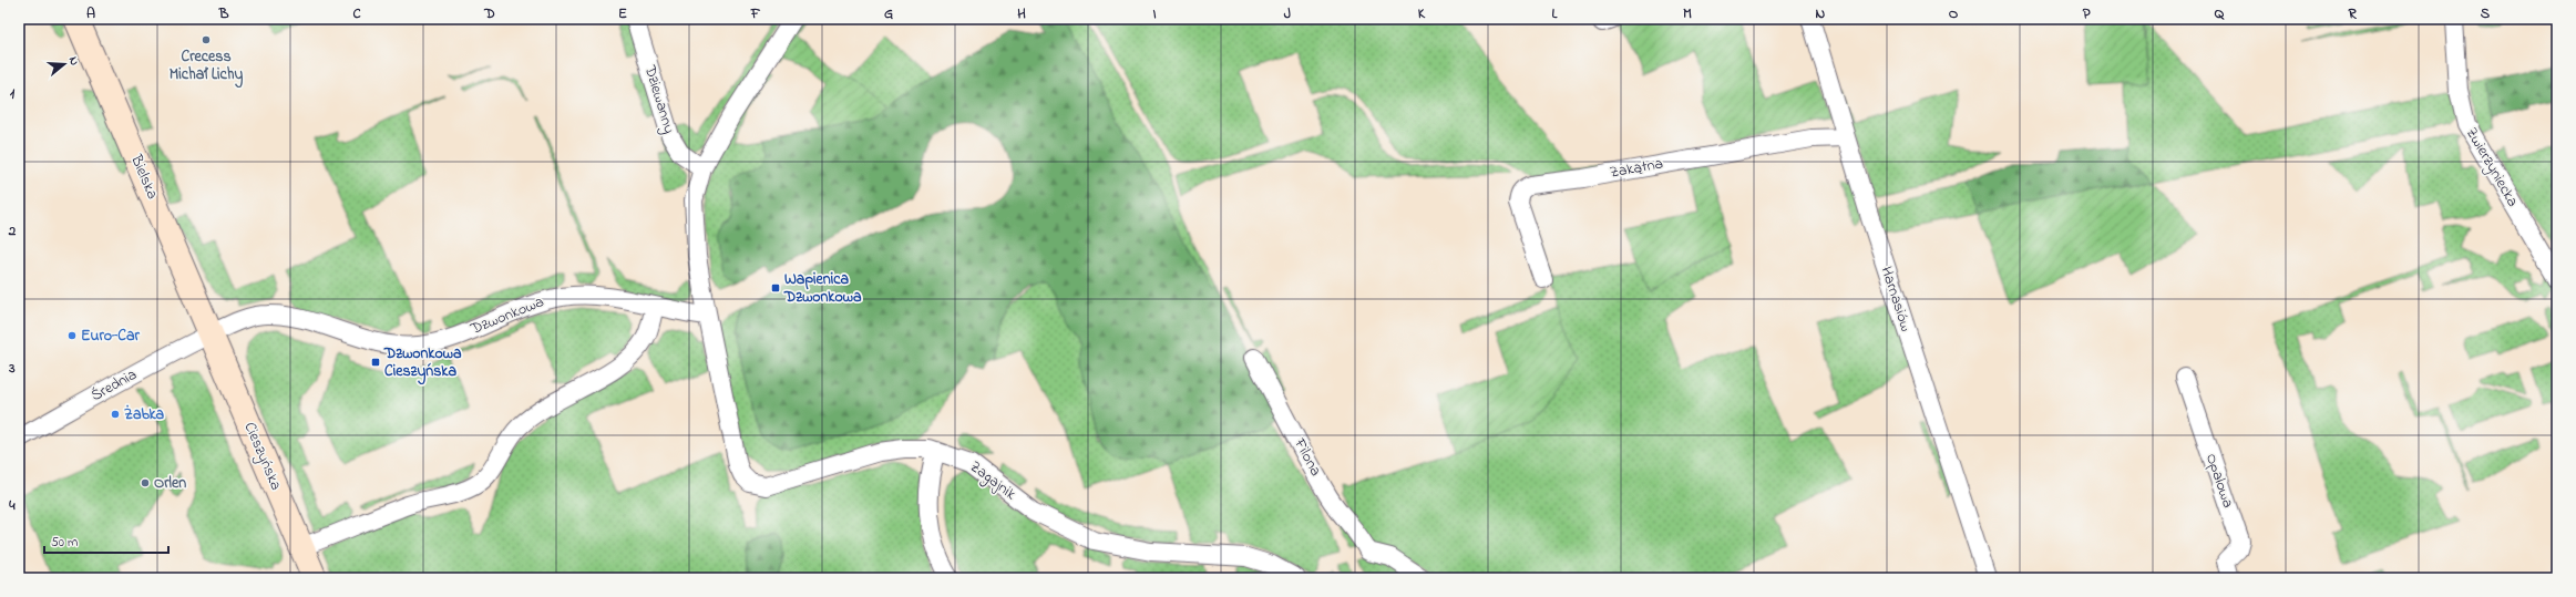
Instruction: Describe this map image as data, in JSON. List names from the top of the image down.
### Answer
{
  "streets": {
    "main road": ["Bielska", "Cieszyńska"],
    "street": [
      "Dziewanny",
      "Zwierzyniecka",
      "Zakątna",
      "Harnasiów",
      "Dzwonkowa",
      "Średnia",
      "Filona",
      "Zagajnik",
      "Opalowa"
    ]
  },
  "crossings": [
    ["Zakątna", "Harnasiów"],
    ["Bielska", "Dzwonkowa"],
    ["Bielska", "Średnia"],
    ["Bielska", "Cieszyńska"],
    ["Dzwonkowa", "Średnia"],
    ["Dzwonkowa", "Cieszyńska"],
    ["Dzwonkowa", "Zagajnik"],
    ["Średnia", "Cieszyńska"]
  ],
  "places": {
    "other": [
      "Crecess Michał Lichy",
      "Euro-Car",
      "Żabka",
      "Orlen"
    ],
    "transit": ["Wapienica Dzwonkowa", "Dzwonkowa Cieszyńska"]
  },
  "scale_bar": "50 m",
  "north": "right",
  "grid": {
    "columns": [
      "A",
      "B",
      "C",
      "D",
      "E",
      "F",
      "G",
      "H",
      "I",
      "J",
      "K",
      "L",
      "M",
      "N",
      "O",
      "P",
      "Q",
      "R",
      "S"
    ],
    "rows": [
      "1",
      "2",
      "3",
      "4"
    ]
  }
}
